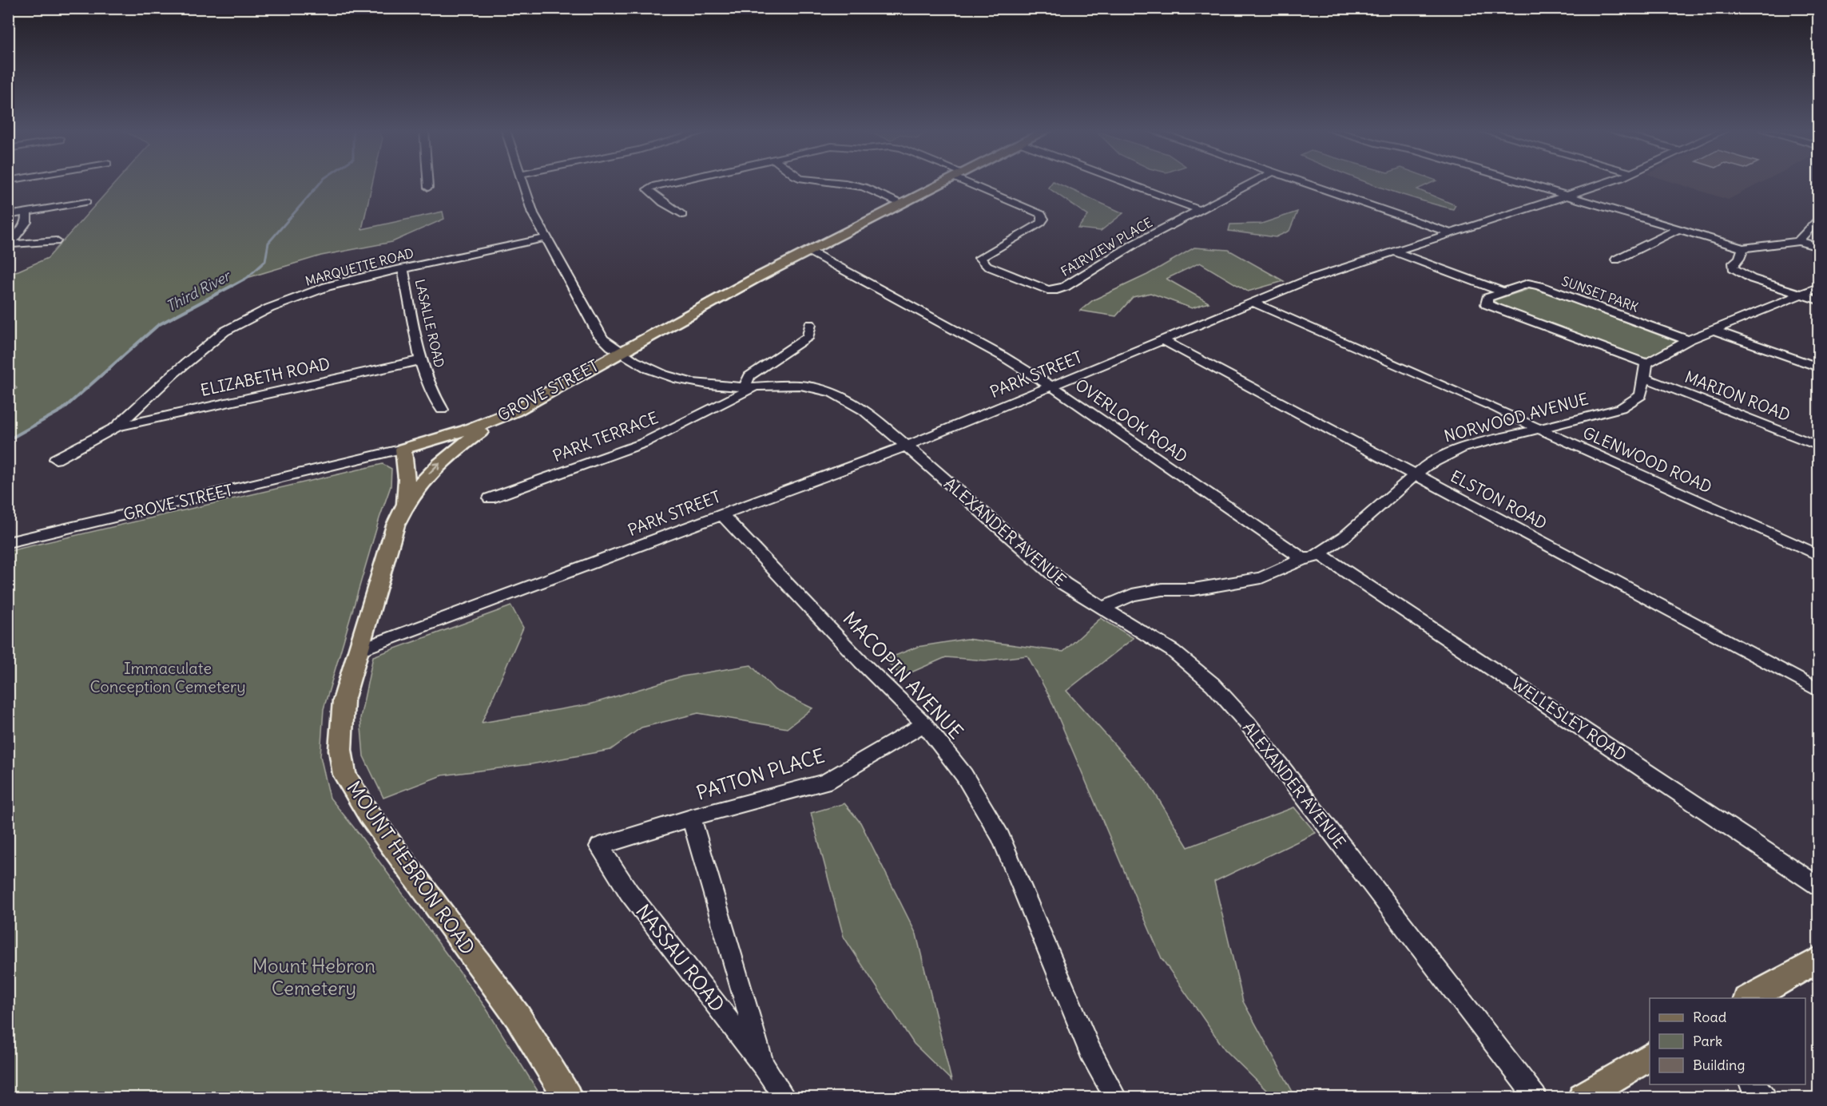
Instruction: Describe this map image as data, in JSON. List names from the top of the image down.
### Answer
{
  "streets": {
    "main road": ["GROVE STREET", "MOUNT HEBRON ROAD"],
    "street": [
      "FAIRVIEW PLACE",
      "MARQUETTE ROAD",
      "SUNSET PARK",
      "LASALLE ROAD",
      "PARK STREET",
      "ELIZABETH ROAD",
      "MARION ROAD",
      "NORWOOD AVENUE",
      "OVERLOOK ROAD",
      "PARK TERRACE",
      "GLENWOOD ROAD",
      "ELSTON ROAD",
      "ALEXANDER AVENUE",
      "MACOPIN AVENUE",
      "WELLESLEY ROAD",
      "PATTON PLACE",
      "NASSAU ROAD"
    ]
  },
  "crossings": [
    ["MARQUETTE ROAD", "LASALLE ROAD"],
    ["MARQUETTE ROAD", "ELIZABETH ROAD"],
    ["MARQUETTE ROAD", "ALEXANDER AVENUE"],
    ["SUNSET PARK", "NORWOOD AVENUE"],
    ["LASALLE ROAD", "ELIZABETH ROAD"],
    ["PARK STREET", "OVERLOOK ROAD"],
    ["PARK STREET", "GLENWOOD ROAD"],
    ["PARK STREET", "ELSTON ROAD"],
    ["PARK STREET", "ALEXANDER AVENUE"],
    ["PARK STREET", "MACOPIN AVENUE"],
    ["PARK STREET", "MOUNT HEBRON ROAD"],
    ["GROVE STREET", "OVERLOOK ROAD"],
    ["GROVE STREET", "ALEXANDER AVENUE"],
    ["GROVE STREET", "MOUNT HEBRON ROAD"],
    ["MARION ROAD", "NORWOOD AVENUE"],
    ["NORWOOD AVENUE", "OVERLOOK ROAD"],
    ["NORWOOD AVENUE", "GLENWOOD ROAD"],
    ["NORWOOD AVENUE", "ELSTON ROAD"],
    ["NORWOOD AVENUE", "ALEXANDER AVENUE"],
    ["NORWOOD AVENUE", "WELLESLEY ROAD"],
    ["PARK TERRACE", "ALEXANDER AVENUE"],
    ["MACOPIN AVENUE", "PATTON PLACE"],
    ["PATTON PLACE", "NASSAU ROAD"]
  ],
  "water": ["Third River"],
  "parks": ["Immaculate Conception Cemetery", "Mount Hebron Cemetery"],
  "legend": ["Road", "Park", "Building"]
}
